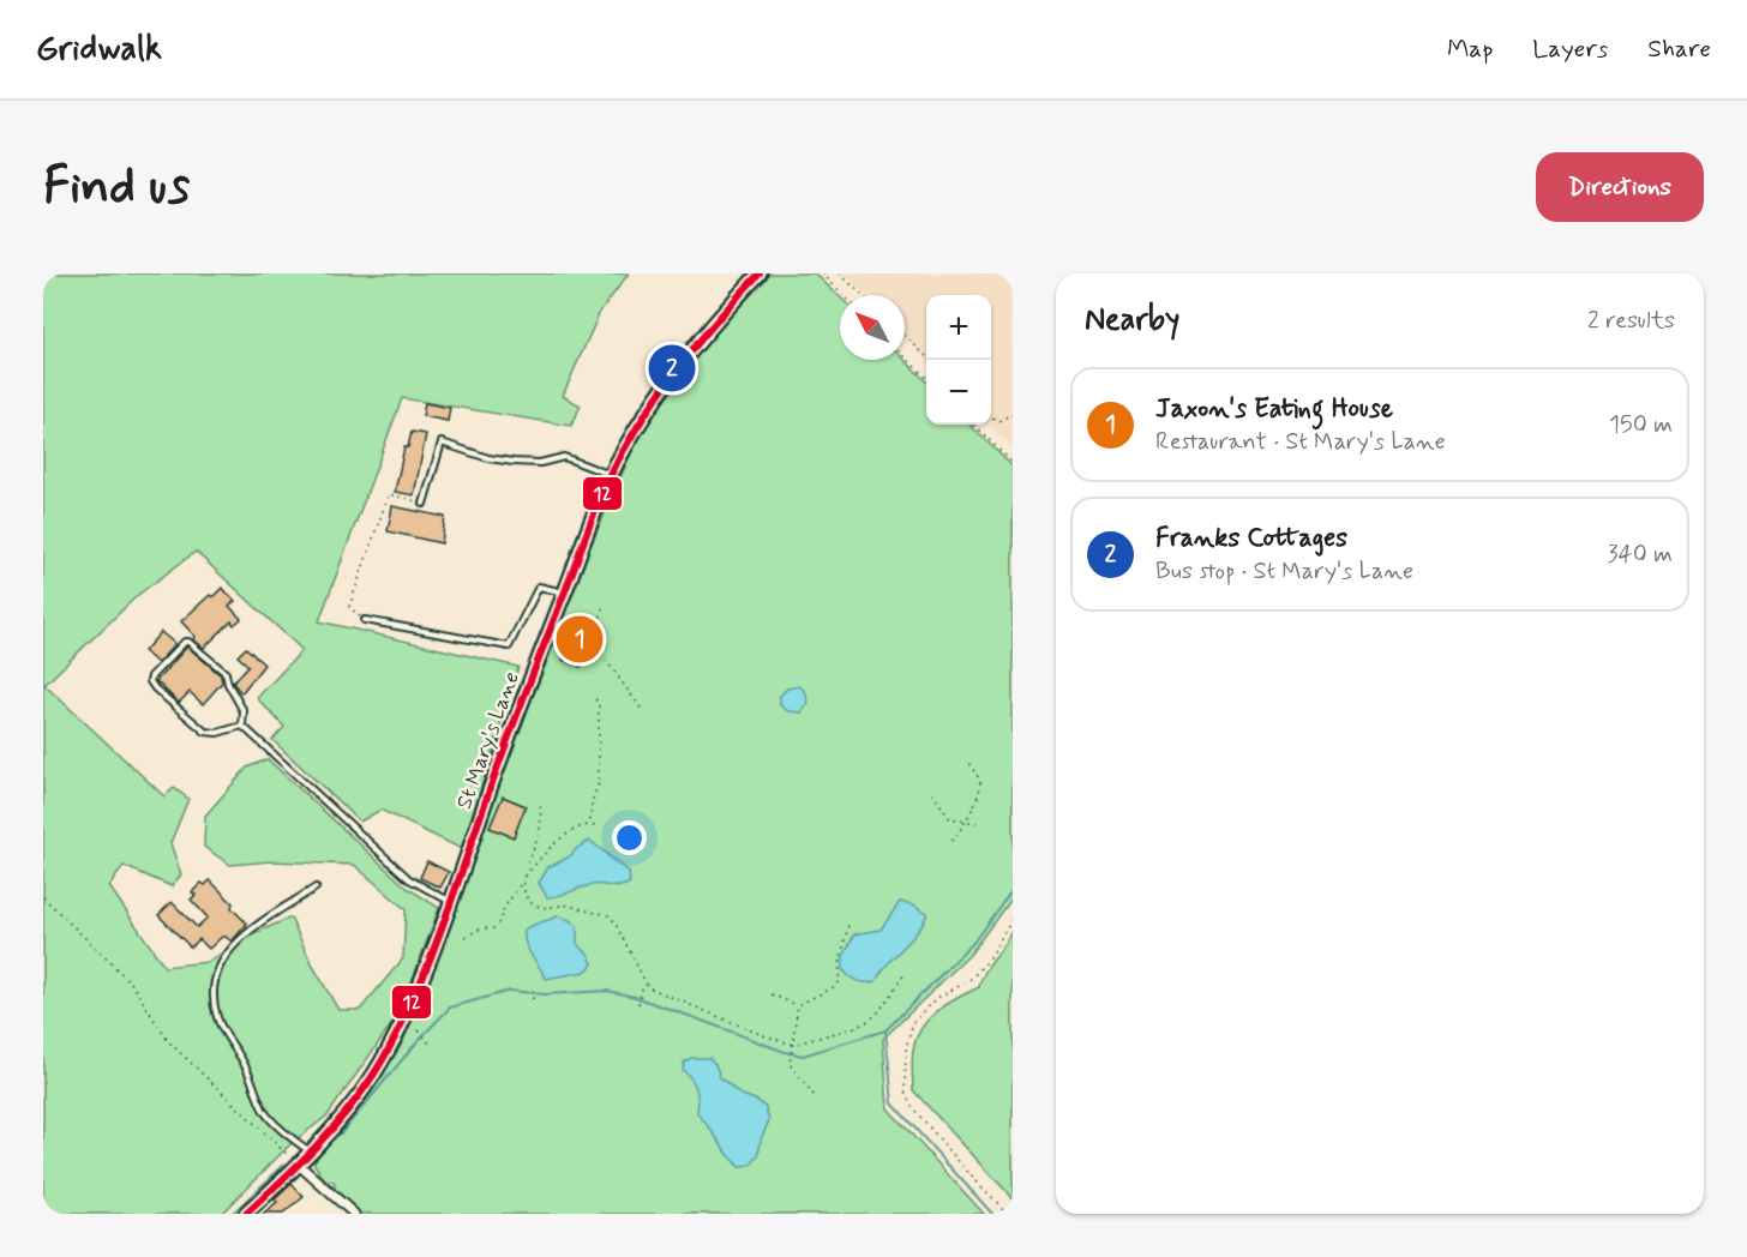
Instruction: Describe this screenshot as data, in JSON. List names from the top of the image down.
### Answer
{
  "streets": {
    "main road": ["St Mary's Lane"]
  },
  "lines": ["transit line 12"],
  "north": "top left",
  "page": {
    "header": "Gridwalk",
    "nav": ["Map", "Layers", "Share"],
    "buttons": "Directions",
    "title": "Find us",
    "heading": ["Nearby", "2 results"],
    "map_buttons": ["+", "−"],
    "pins": ["2", "1"],
    "list": [
      {
        "mark": "1",
        "name": "Jaxon's Eating House",
        "note": "Restaurant · St Mary's Lane",
        "value": "150 m"
      },
      {
        "mark": "2",
        "name": "Franks Cottages",
        "note": "Bus stop · St Mary's Lane",
        "value": "340 m"
      }
    ]
  }
}
